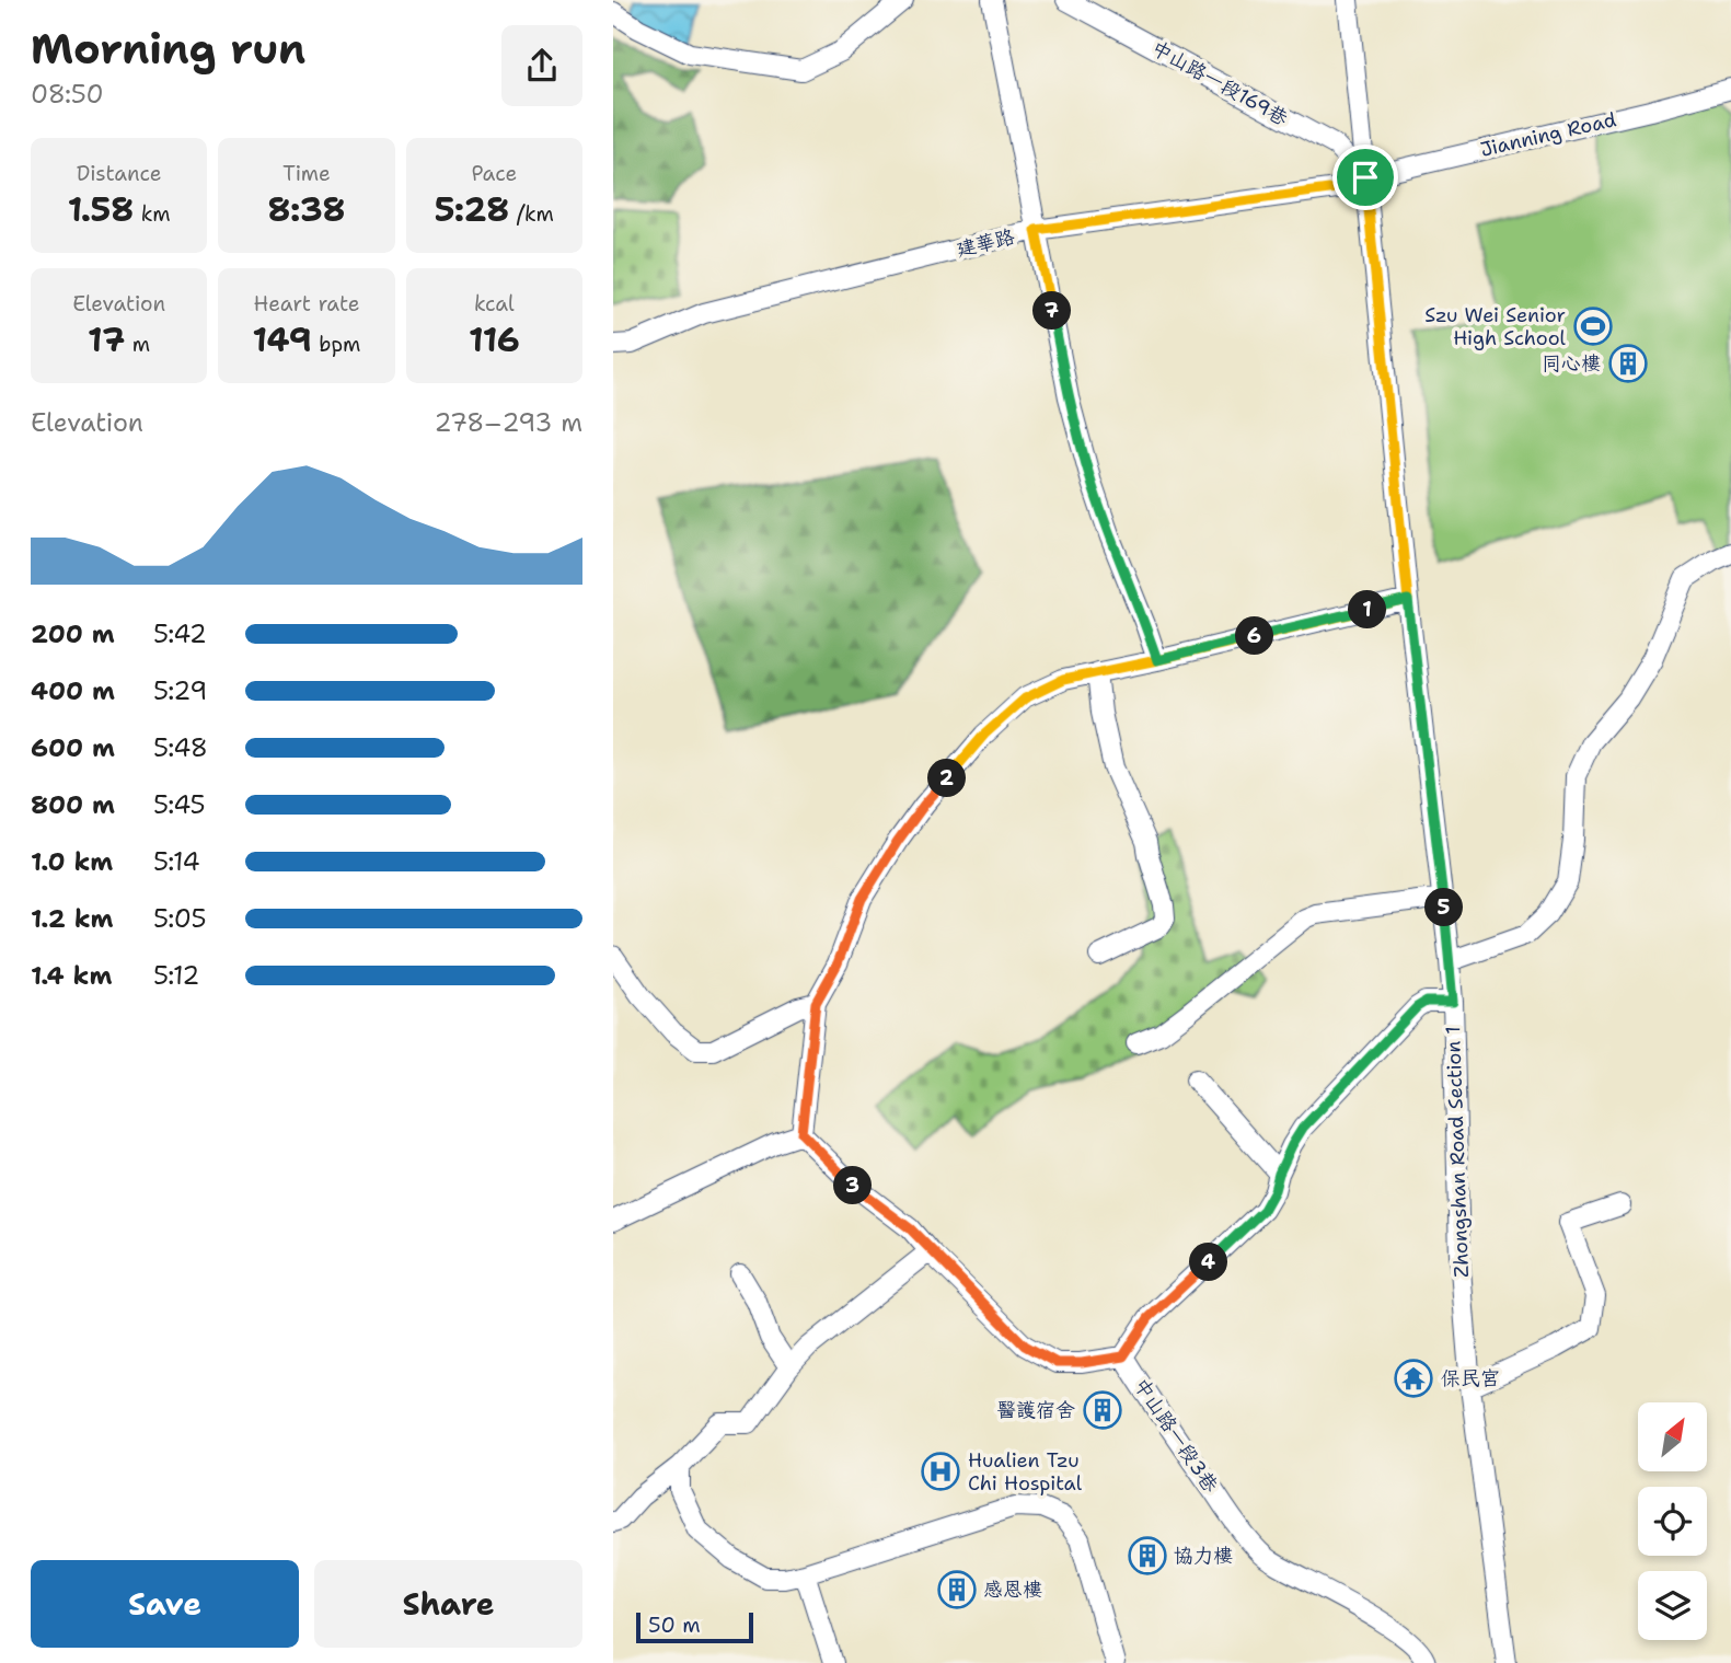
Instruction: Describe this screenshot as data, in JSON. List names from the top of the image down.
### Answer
{
  "streets": {
    "street": [
      "中山路一段169巷",
      "Jianning Road",
      "建華路",
      "Zhongshan Road Section 1",
      "中山路一段3巷"
    ]
  },
  "crossings": [
    ["中山路一段169巷", "Jianning Road"],
    ["中山路一段169巷", "建華路"],
    ["中山路一段169巷", "Zhongshan Road Section 1"],
    ["Jianning Road", "建華路"],
    ["Jianning Road", "Zhongshan Road Section 1"],
    ["建華路", "Zhongshan Road Section 1"]
  ],
  "places": {
    "sports": ["Szu Wei Senior High School"],
    "building": [
      "同心樓",
      "醫護宿舍",
      "協力樓",
      "感恩樓"
    ],
    "temple": ["保民宮"],
    "hospital": ["Hualien Tzu Chi Hospital"]
  },
  "scale_bar": "50 m",
  "north": "top right",
  "page": {
    "heading": ["Morning run", "08:50"],
    "stats": [
      ["Distance", "1.58 km"],
      ["Time", "8:38"],
      ["Pace", "5:28 /km"],
      ["Elevation", "17 m"],
      ["Heart rate", "149 bpm"],
      ["kcal", "116"]
    ],
    "pins": [
      "7",
      "1",
      "6",
      "2",
      "5",
      "3",
      "4"
    ],
    "chart": ["Elevation", "278–293 m"],
    "list": [
      {
        "name": "200 m",
        "note": "5:42"
      },
      {
        "name": "400 m",
        "note": "5:29"
      },
      {
        "name": "600 m",
        "note": "5:48"
      },
      {
        "name": "800 m",
        "note": "5:45"
      },
      {
        "name": "1.0 km",
        "note": "5:14"
      },
      {
        "name": "1.2 km",
        "note": "5:05"
      },
      {
        "name": "1.4 km",
        "note": "5:12"
      }
    ],
    "buttons": ["Save", "Share"],
    "scale": "50 m"
  }
}
